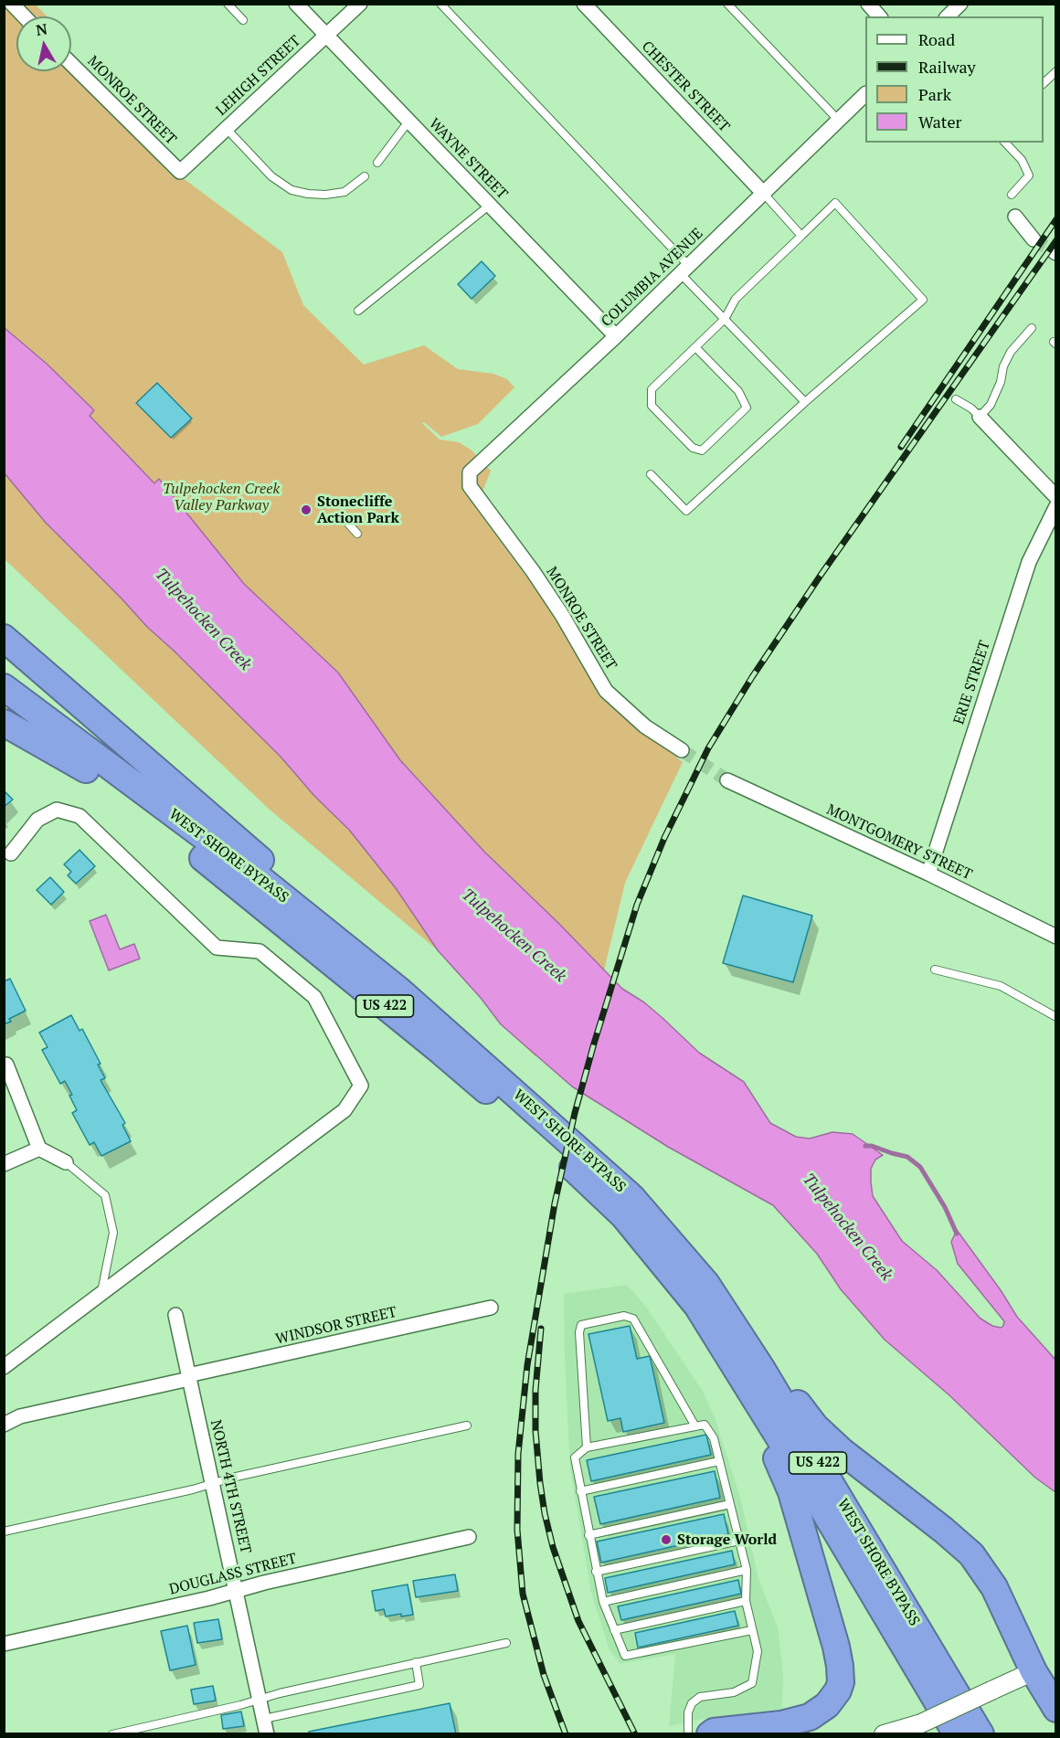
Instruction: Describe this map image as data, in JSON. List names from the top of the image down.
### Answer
{
  "streets": {
    "highway": ["WEST SHORE BYPASS", "US 422"],
    "street": [
      "LEHIGH STREET",
      "CHESTER STREET",
      "MONROE STREET",
      "WAYNE STREET",
      "COLUMBIA AVENUE",
      "ERIE STREET",
      "MONTGOMERY STREET",
      "WINDSOR STREET",
      "NORTH 4TH STREET",
      "DOUGLASS STREET"
    ]
  },
  "crossings": [
    ["LEHIGH STREET", "MONROE STREET"],
    ["LEHIGH STREET", "WAYNE STREET"],
    ["CHESTER STREET", "COLUMBIA AVENUE"],
    ["MONROE STREET", "COLUMBIA AVENUE"],
    ["WAYNE STREET", "COLUMBIA AVENUE"],
    ["ERIE STREET", "MONTGOMERY STREET"],
    ["WEST SHORE BYPASS", "US 422"],
    ["WINDSOR STREET", "NORTH 4TH STREET"],
    ["NORTH 4TH STREET", "DOUGLASS STREET"]
  ],
  "water": ["Tulpehocken Creek"],
  "parks": ["Tulpehocken Creek Valley Parkway"],
  "places": ["Stonecliffe Action Park", "Storage World"],
  "legend": [
    "Road",
    "Railway",
    "Park",
    "Water"
  ],
  "north": "top"
}
